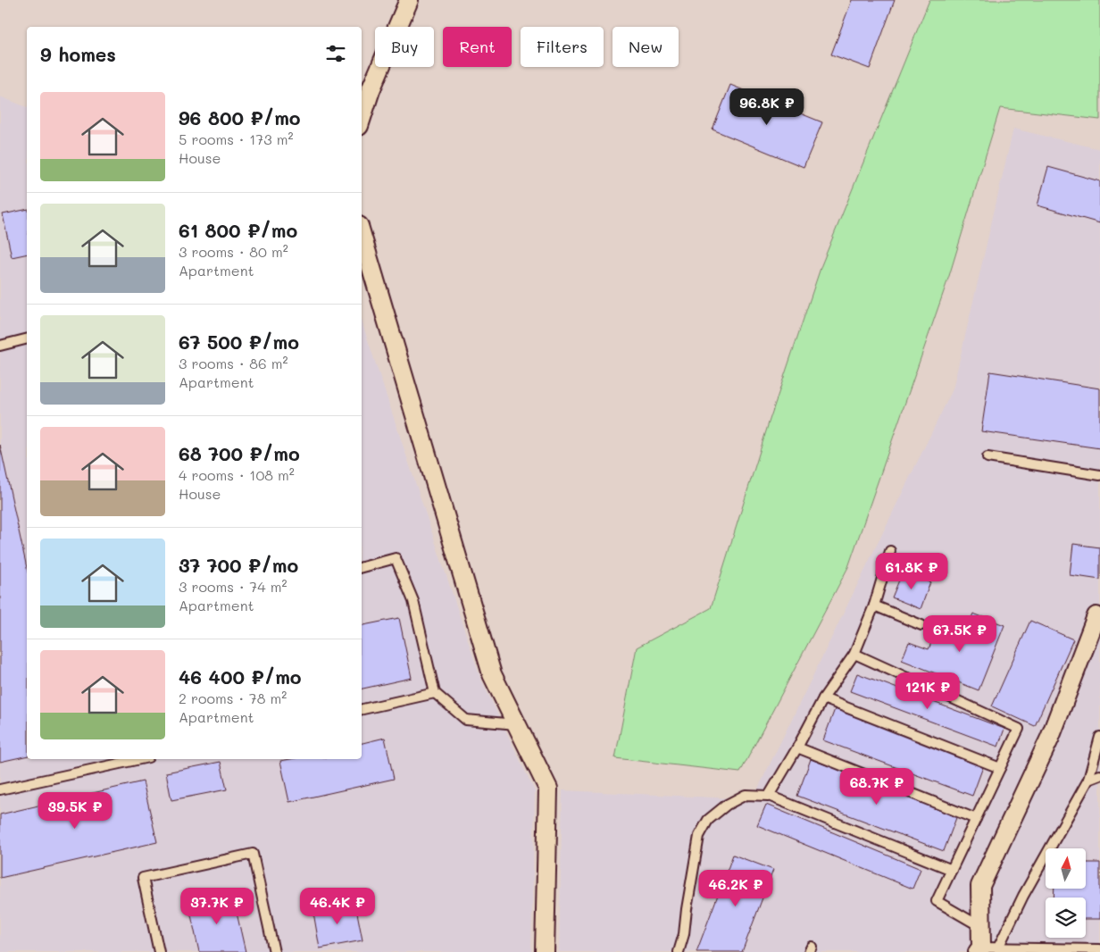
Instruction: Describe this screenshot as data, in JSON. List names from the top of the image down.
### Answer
{
  "north": "top",
  "page": {
    "chip": [
      "Buy",
      "Rent",
      "Filters",
      "New"
    ],
    "heading": "9 homes",
    "list": [
      {
        "name": "96 800 ₽/mo",
        "note": "5 rooms · 173 m² · House"
      },
      {
        "name": "61 800 ₽/mo",
        "note": "3 rooms · 80 m² · Apartment"
      },
      {
        "name": "67 500 ₽/mo",
        "note": "3 rooms · 86 m² · Apartment"
      },
      {
        "name": "68 700 ₽/mo",
        "note": "4 rooms · 108 m² · House"
      },
      {
        "name": "37 700 ₽/mo",
        "note": "3 rooms · 74 m² · Apartment"
      },
      {
        "name": "46 400 ₽/mo",
        "note": "2 rooms · 78 m² · Apartment"
      }
    ],
    "price": [
      "96.8K ₽",
      "61.8K ₽",
      "67.5K ₽",
      "121K ₽",
      "68.7K ₽",
      "39.5K ₽",
      "46.2K ₽",
      "37.7K ₽",
      "46.4K ₽"
    ]
  }
}
